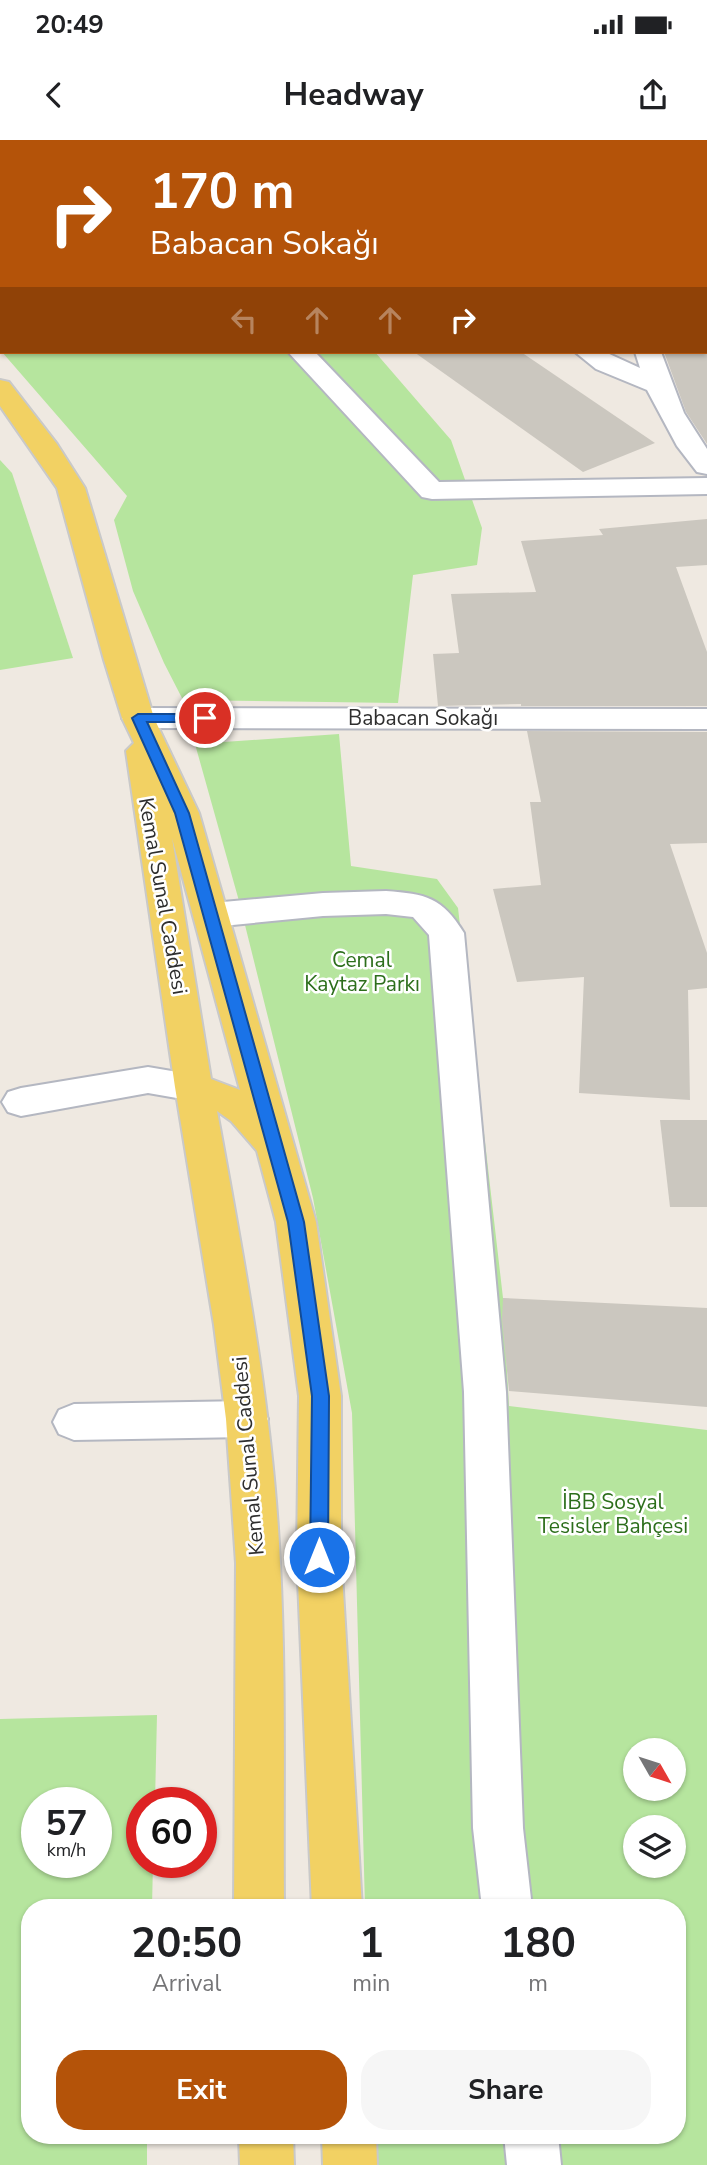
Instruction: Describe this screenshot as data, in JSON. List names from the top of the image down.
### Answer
{
  "streets": {
    "main road": ["Kemal Sunal Caddesi"],
    "street": ["Babacan Sokağı"]
  },
  "crossings": [
    ["Babacan Sokağı", "Kemal Sunal Caddesi"]
  ],
  "parks": ["Cemal Kaytaz Parkı", "İBB Sosyal Tesisler Bahçesi"],
  "north": "bottom right",
  "page": {
    "status": "20:49",
    "header": "Headway",
    "turn": ["170 m", "Babacan Sokağı"],
    "speed": "57 km/h",
    "limit": "60",
    "eta": [
      "20:50",
      "Arrival",
      "1",
      "min",
      "180",
      "m"
    ],
    "buttons": ["Exit", "Share"]
  }
}
